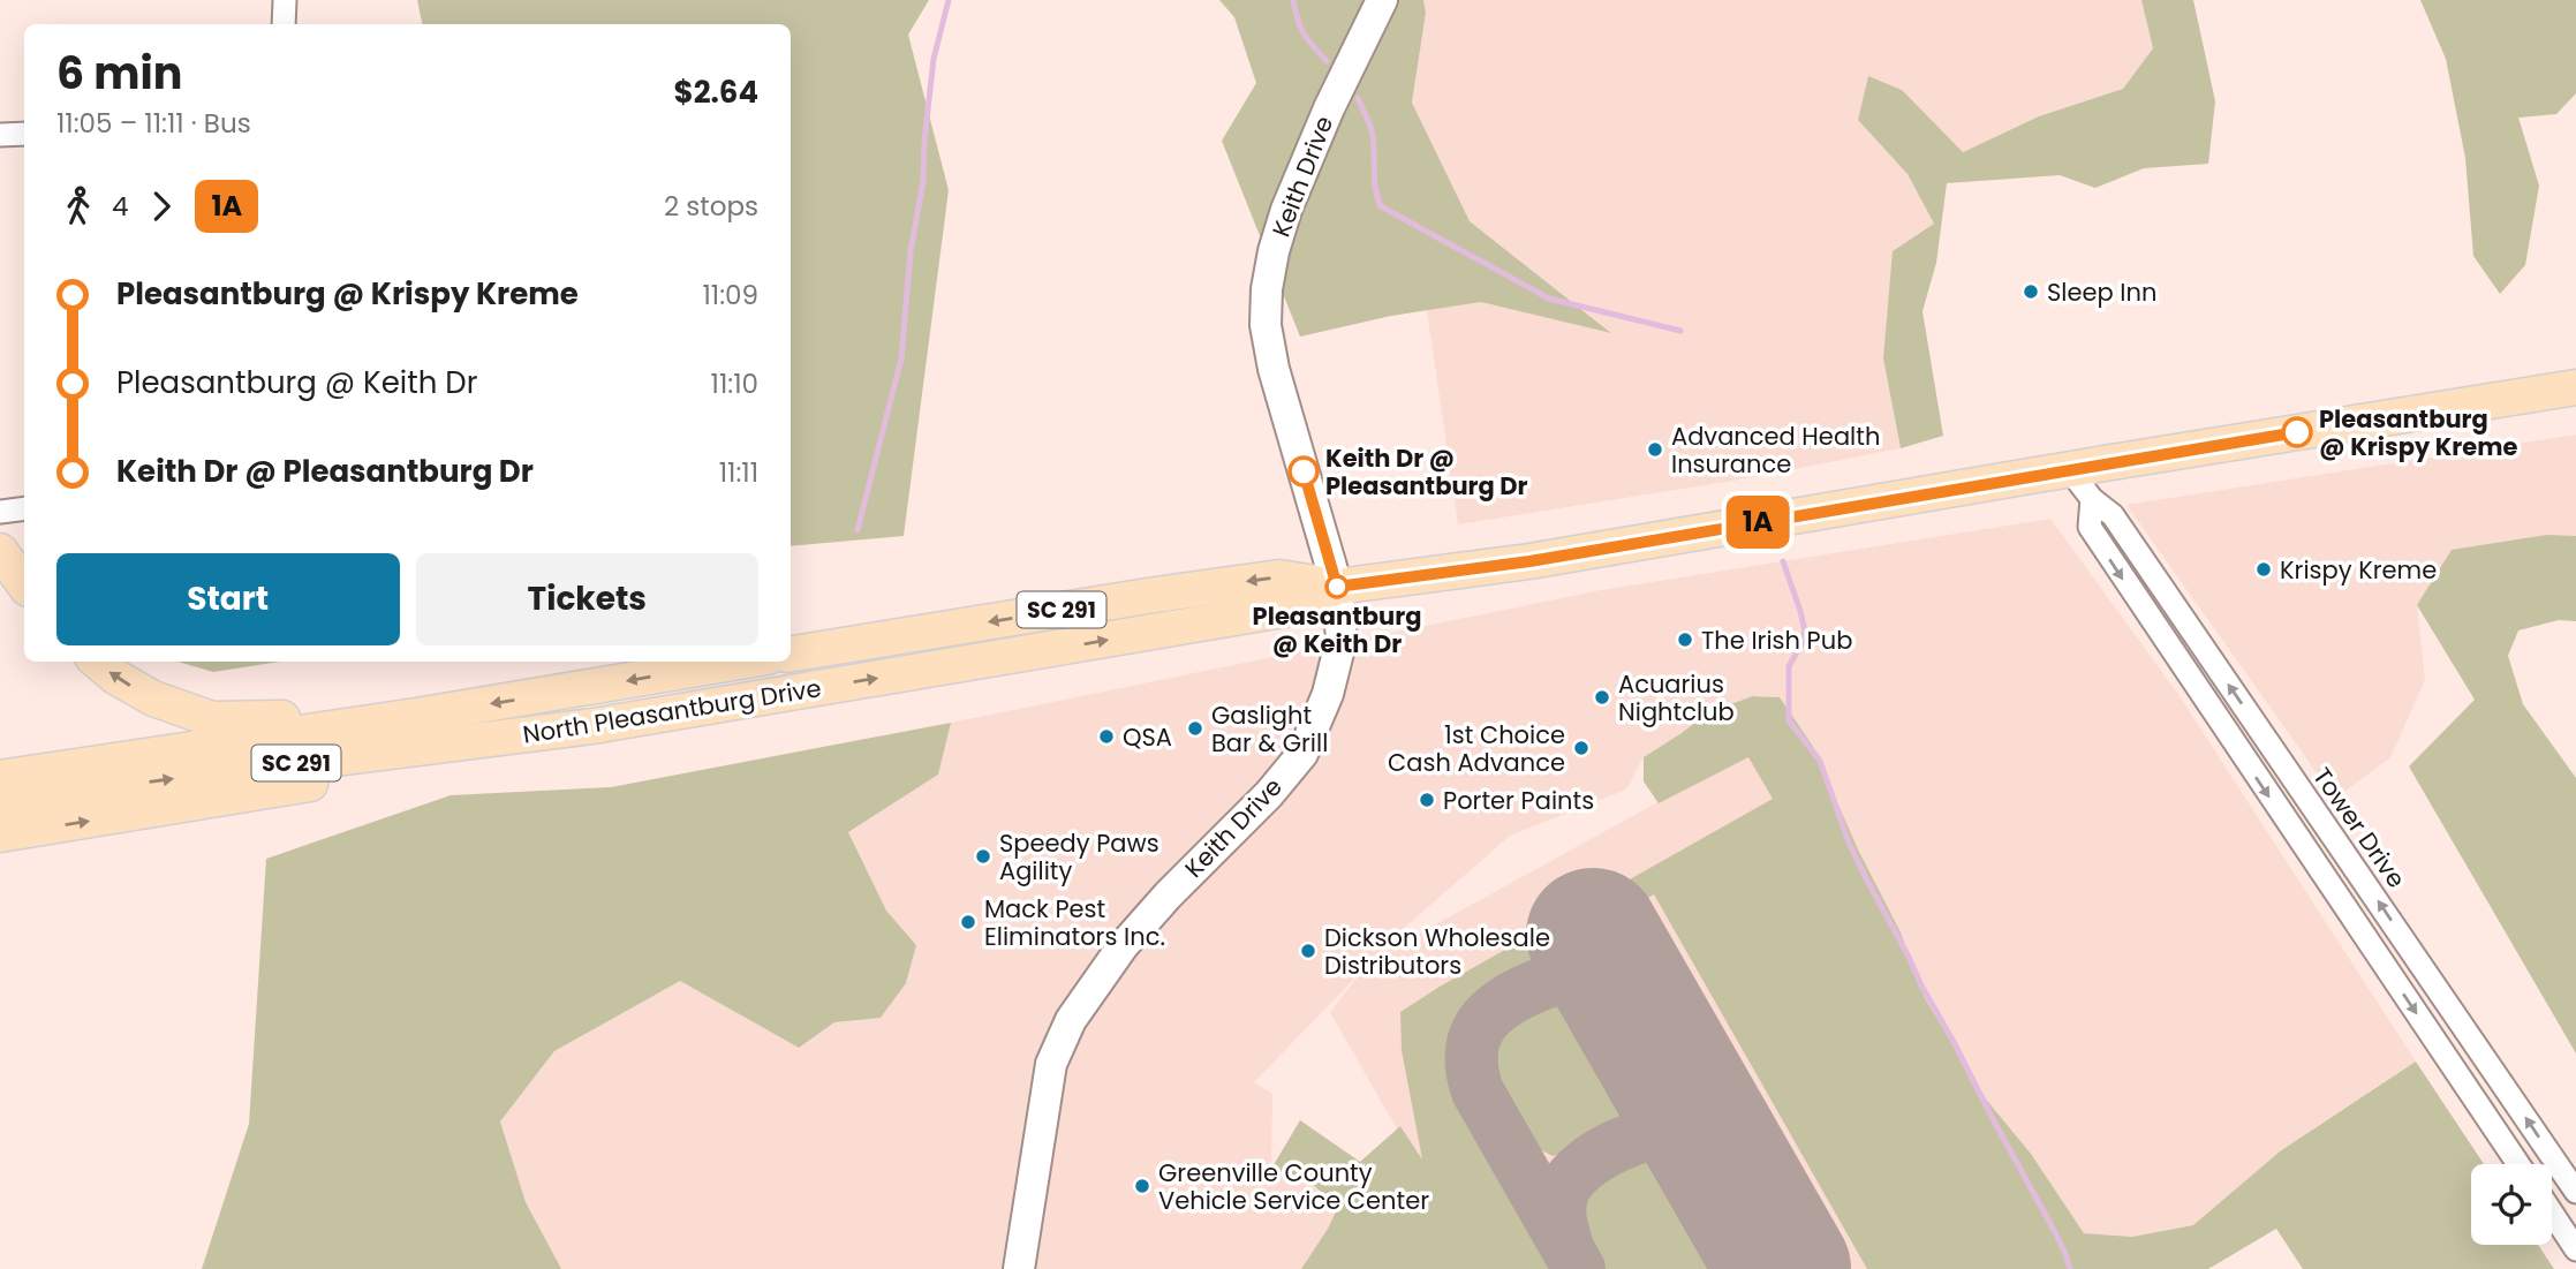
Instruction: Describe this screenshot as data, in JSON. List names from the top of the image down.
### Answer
{
  "streets": {
    "main road": ["SC 291", "North Pleasantburg Drive"],
    "street": ["Keith Drive", "Tower Drive"]
  },
  "crossings": [
    ["Keith Drive", "North Pleasantburg Drive"],
    ["North Pleasantburg Drive", "Tower Drive"]
  ],
  "places": [
    "Sleep Inn",
    "Pleasantburg @ Krispy Kreme",
    "Advanced Health Insurance",
    "Keith Dr @ Pleasantburg Dr",
    "Krispy Kreme",
    "Pleasantburg @ Keith Dr",
    "The Irish Pub",
    "Acuarius Nightclub",
    "Gaslight Bar & Grill",
    "QSA",
    "1st Choice Cash Advance",
    "Porter Paints",
    "Speedy Paws Agility",
    "Mack Pest Eliminators Inc.",
    "Dickson Wholesale Distributors",
    "Greenville County Vehicle Service Center"
  ],
  "lines": ["bus line 1A"],
  "page": {
    "on_map": "1A",
    "heading": ["6 min", "11:05 – 11:11 · Bus", "$2.64"],
    "legs": ["4", "1A", "2 stops"],
    "list": [
      {
        "name": "Pleasantburg @ Krispy Kreme",
        "value": "11:09"
      },
      {
        "name": "Pleasantburg @ Keith Dr",
        "value": "11:10"
      },
      {
        "name": "Keith Dr @ Pleasantburg Dr",
        "value": "11:11"
      }
    ],
    "buttons": ["Start", "Tickets"]
  }
}
